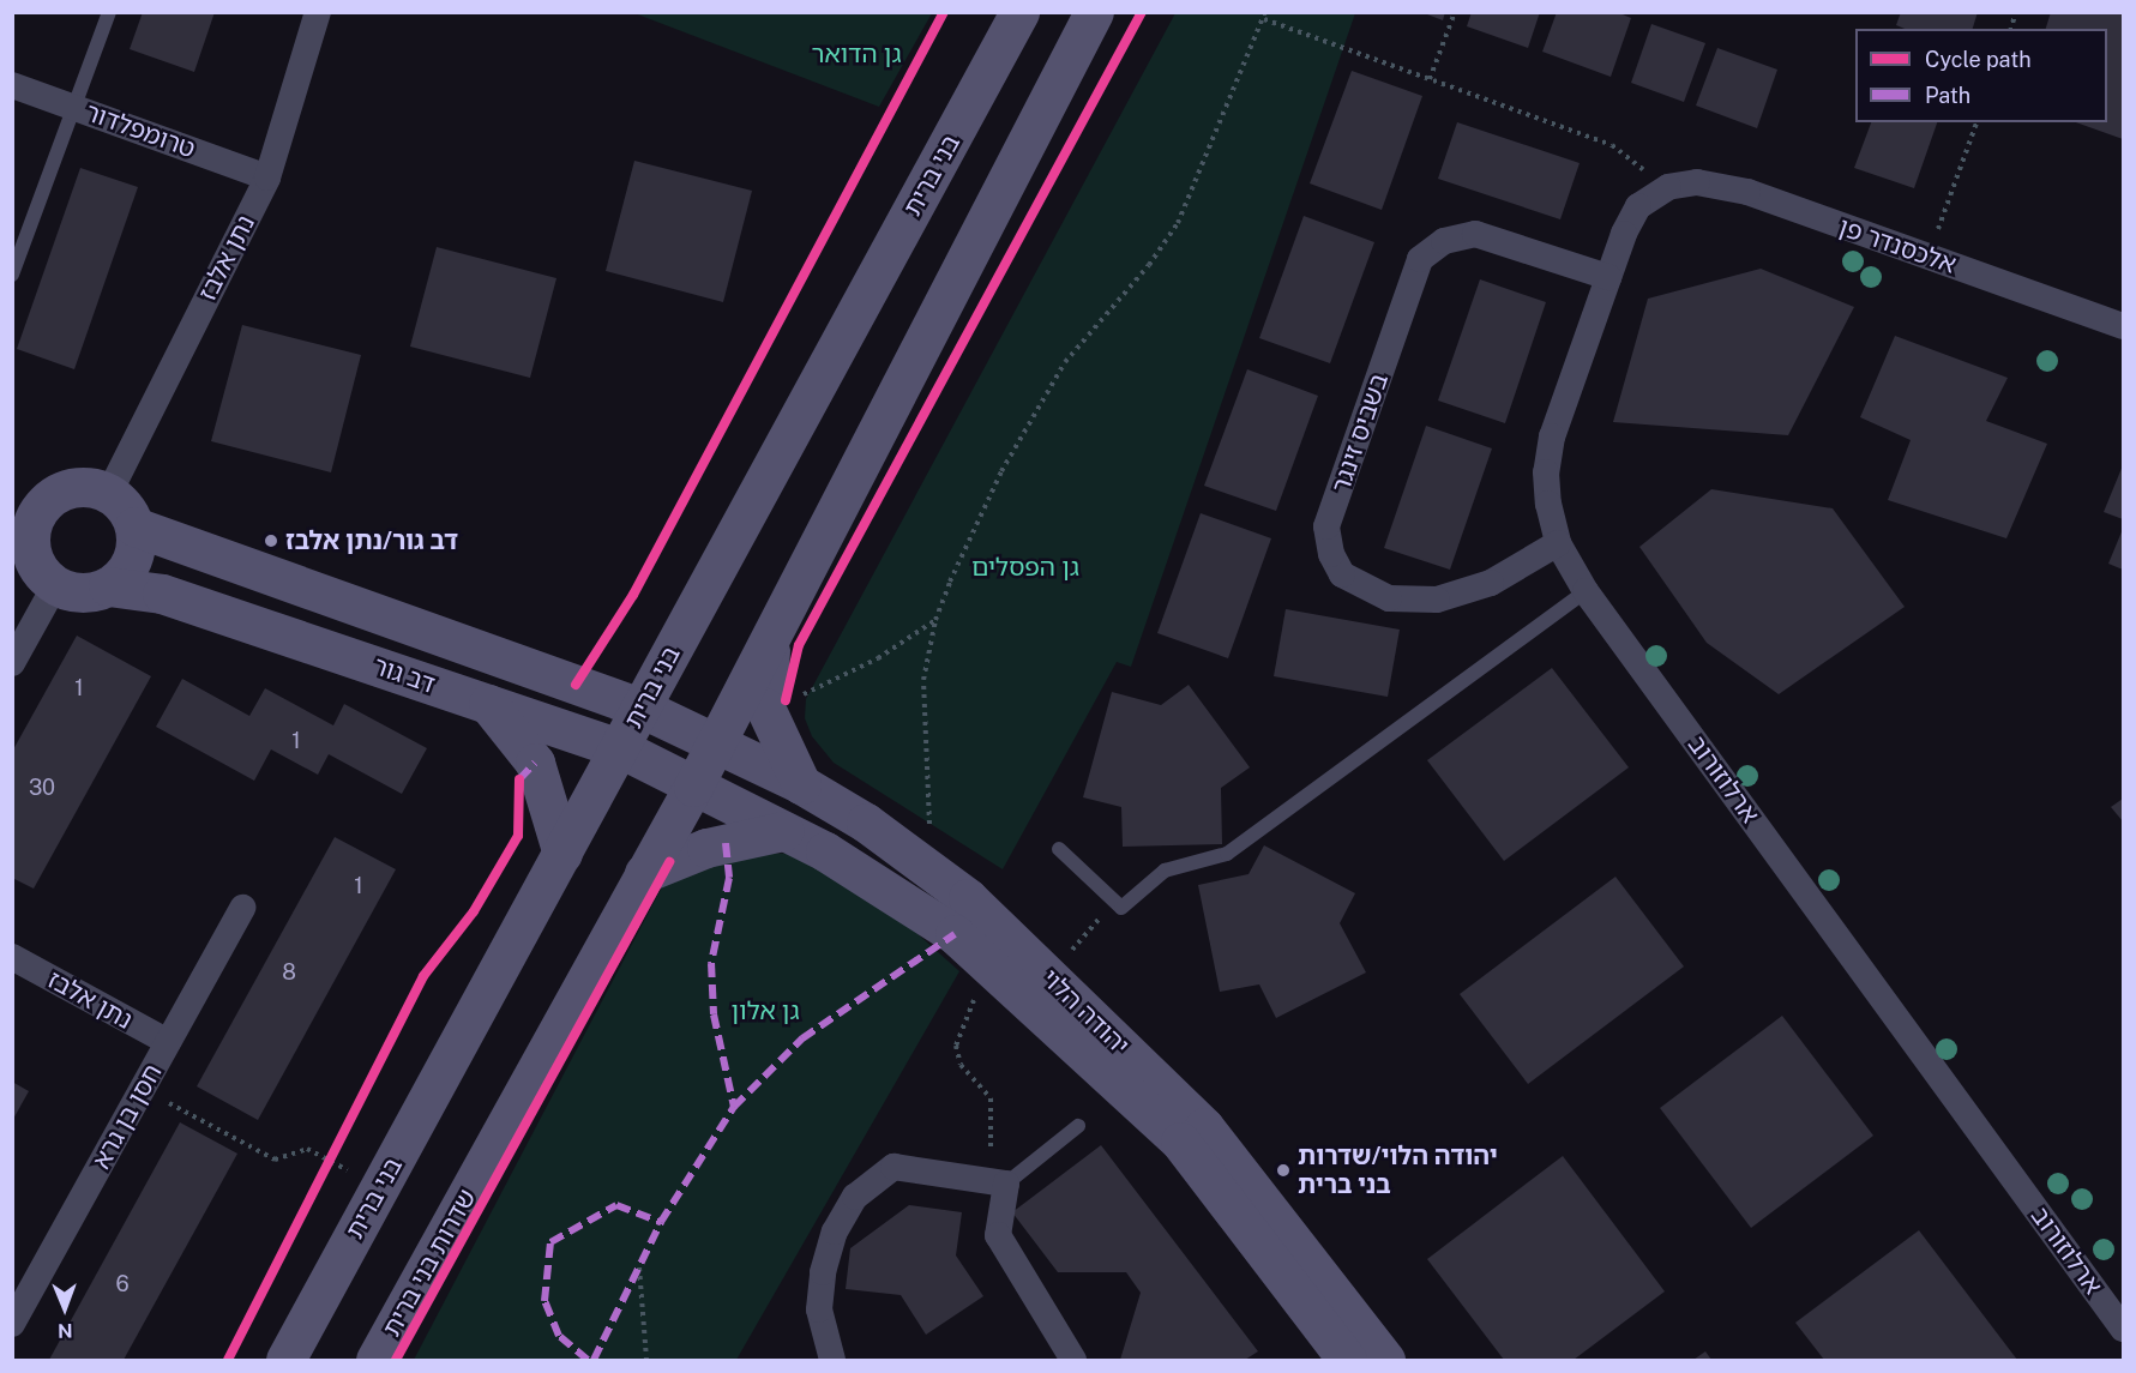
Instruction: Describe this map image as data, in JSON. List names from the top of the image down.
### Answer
{
  "streets": {
    "main road": [
      "בני ברית",
      "דב גור",
      "יהודה הלוי",
      "שדרות בני ברית"
    ],
    "street": [
      "טרומפלדור",
      "אלכסנדר פן",
      "נתן אלבז",
      "בשביס זינגר",
      "ארלוזורוב",
      "חסן בן גרא"
    ]
  },
  "crossings": [
    ["טרומפלדור", "נתן אלבז"],
    ["בני ברית", "דב גור"],
    ["אלכסנדר פן", "ארלוזורוב"],
    ["נתן אלבז", "דב גור"],
    ["נתן אלבז", "חסן בן גרא"],
    ["בשביס זינגר", "ארלוזורוב"],
    ["דב גור", "יהודה הלוי"],
    ["דב גור", "שדרות בני ברית"],
    ["יהודה הלוי", "שדרות בני ברית"]
  ],
  "parks": ["גן הדואר", "גן הפסלים", "גן אלון"],
  "places": ["דב גור/נתן אלבז", "יהודה הלוי/שדרות בני ברית"],
  "house_numbers": [
    "1",
    "1",
    "30",
    "1",
    "8",
    "6"
  ],
  "legend": ["Cycle path", "Path"],
  "north": "bottom"
}
